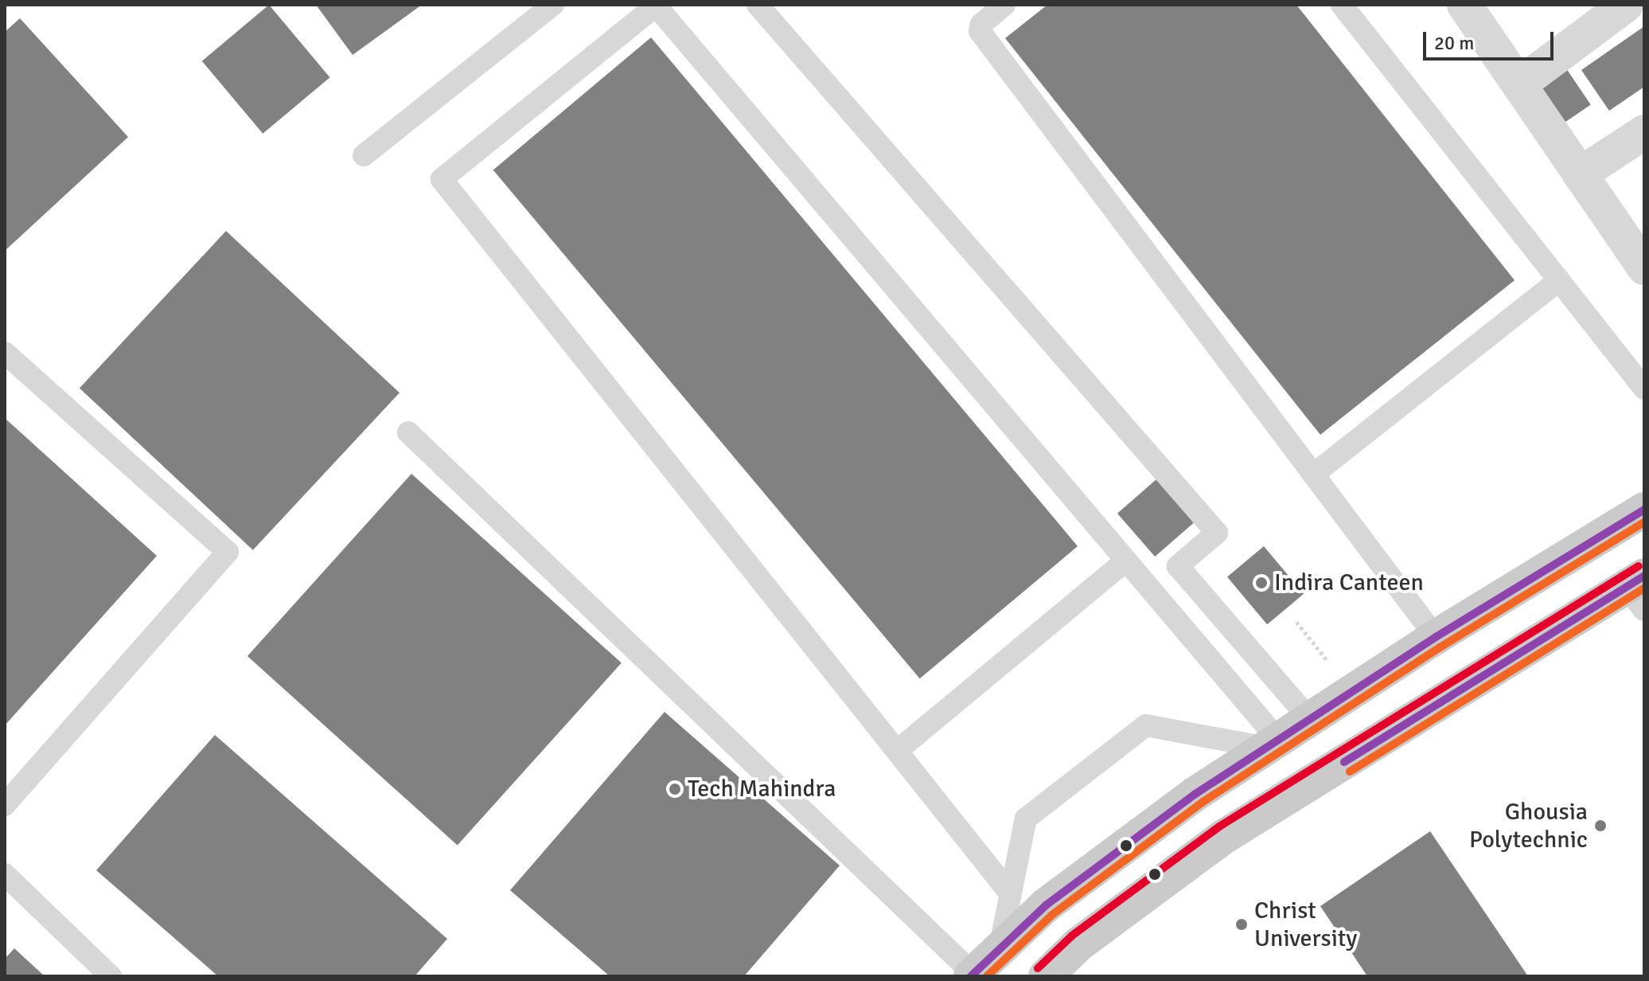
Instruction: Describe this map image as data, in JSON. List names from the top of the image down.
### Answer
{
  "places": [
    "Indira Canteen",
    "Tech Mahindra",
    "Ghousia Polytechnic",
    "Christ University"
  ],
  "scale_bar": "20 m"
}
